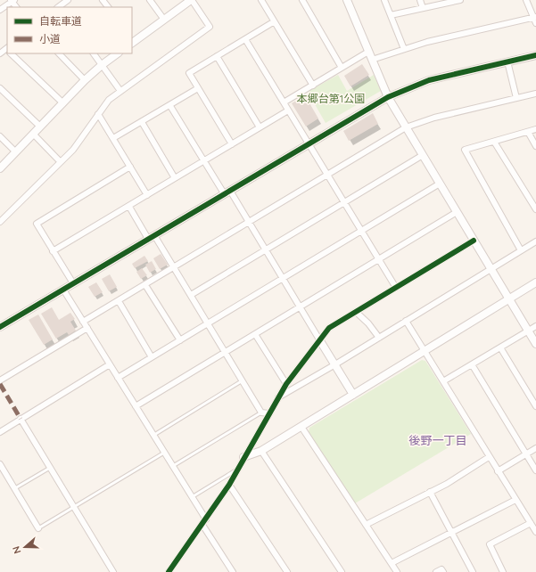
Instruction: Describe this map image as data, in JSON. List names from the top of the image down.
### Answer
{
  "districts": ["後野一丁目"],
  "parks": ["本郷台第1公園"],
  "legend": ["自転車道", "小道"],
  "north": "left"
}
